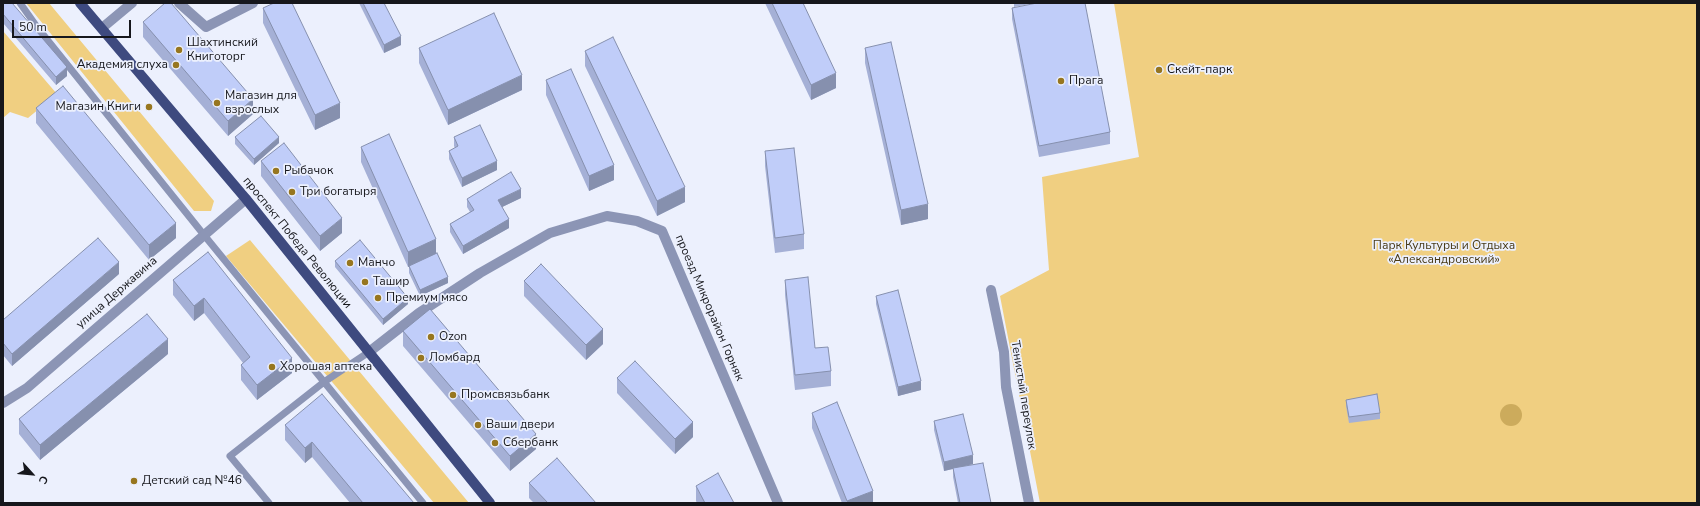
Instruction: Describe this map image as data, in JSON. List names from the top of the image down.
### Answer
{
  "streets": {
    "main road": ["проспект Победа Революции"],
    "street": ["улица Державина", "проезд Микрорайон Горняк", "Тенистый переулок"]
  },
  "crossings": [
    ["проспект Победа Революции", "улица Державина"],
    ["проспект Победа Революции", "проезд Микрорайон Горняк"]
  ],
  "parks": ["Парк Культуры и Отдыха «Александровский»"],
  "places": [
    "Шахтинский Книготорг",
    "Академия слуха",
    "Скейт-парк",
    "Прага",
    "Магазин для взрослых",
    "Магазин Книги",
    "Рыбачок",
    "Три богатыря",
    "Манчо",
    "Ташир",
    "Премиум мясо",
    "Ozon",
    "Ломбард",
    "Хорошая аптека",
    "Промсвязьбанк",
    "Ваши двери",
    "Сбербанк",
    "Детский сад №46"
  ],
  "scale_bar": "50 m",
  "north": "bottom right"
}
